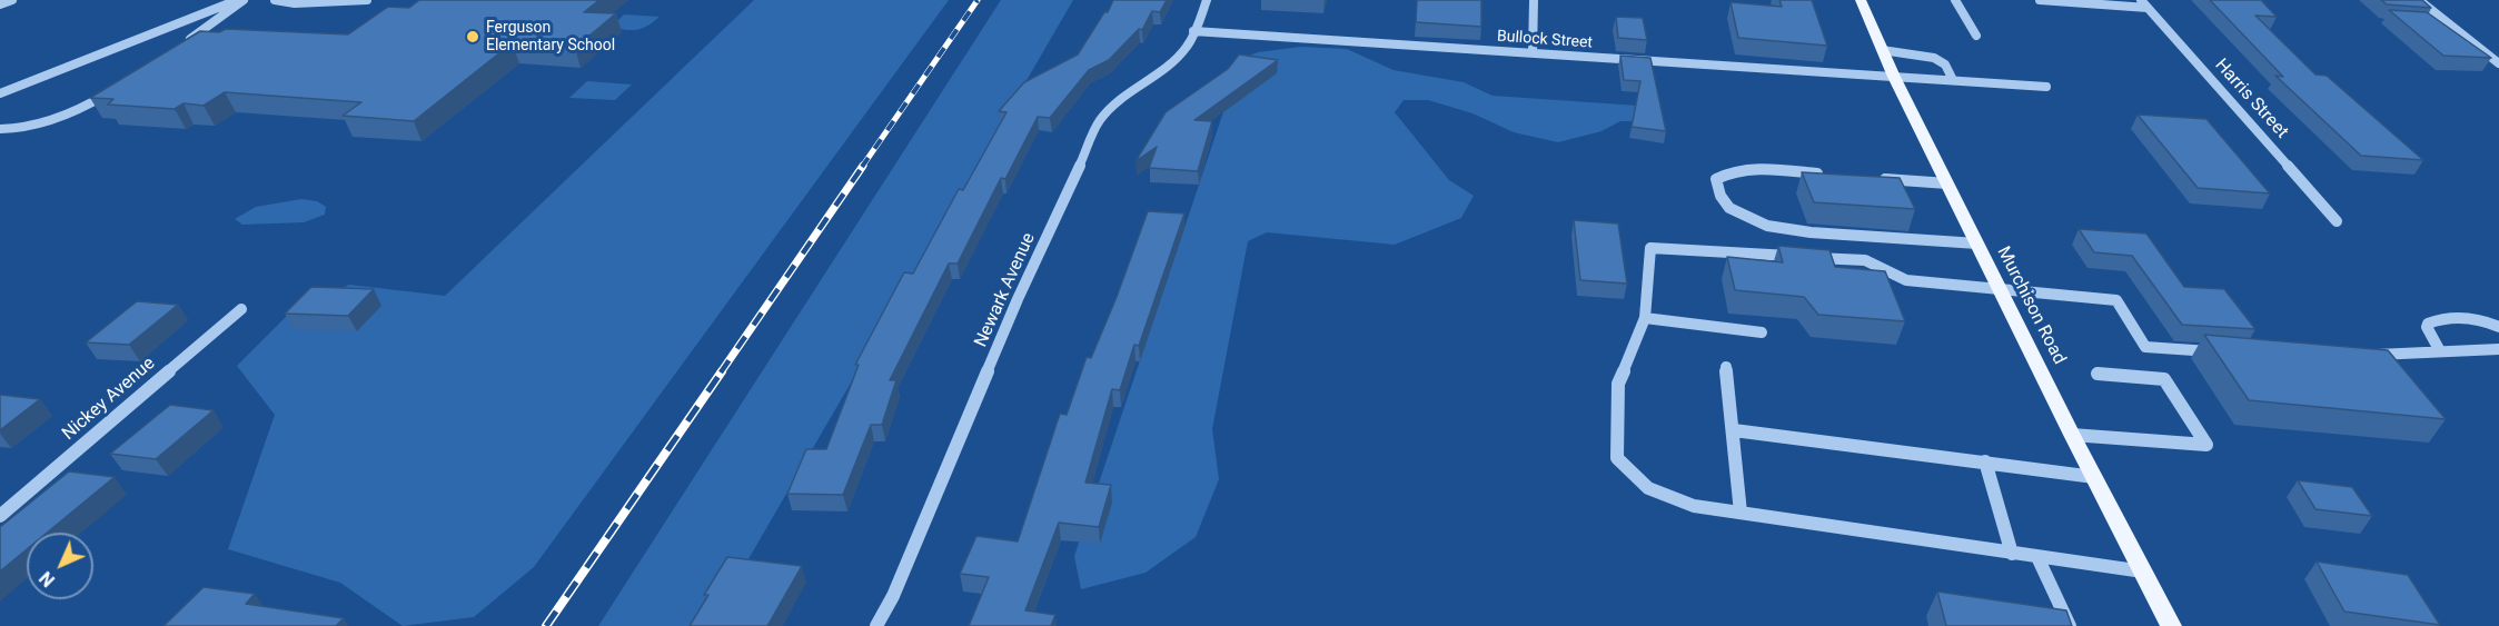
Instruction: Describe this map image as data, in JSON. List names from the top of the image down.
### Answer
{
  "streets": {
    "main road": ["Murchison Road"],
    "street": [
      "Bullock Street",
      "Harris Street",
      "Newark Avenue",
      "Nickey Avenue"
    ]
  },
  "crossings": [
    ["Bullock Street", "Newark Avenue"],
    ["Bullock Street", "Murchison Road"]
  ],
  "places": ["Ferguson Elementary School"],
  "north": "bottom left"
}
